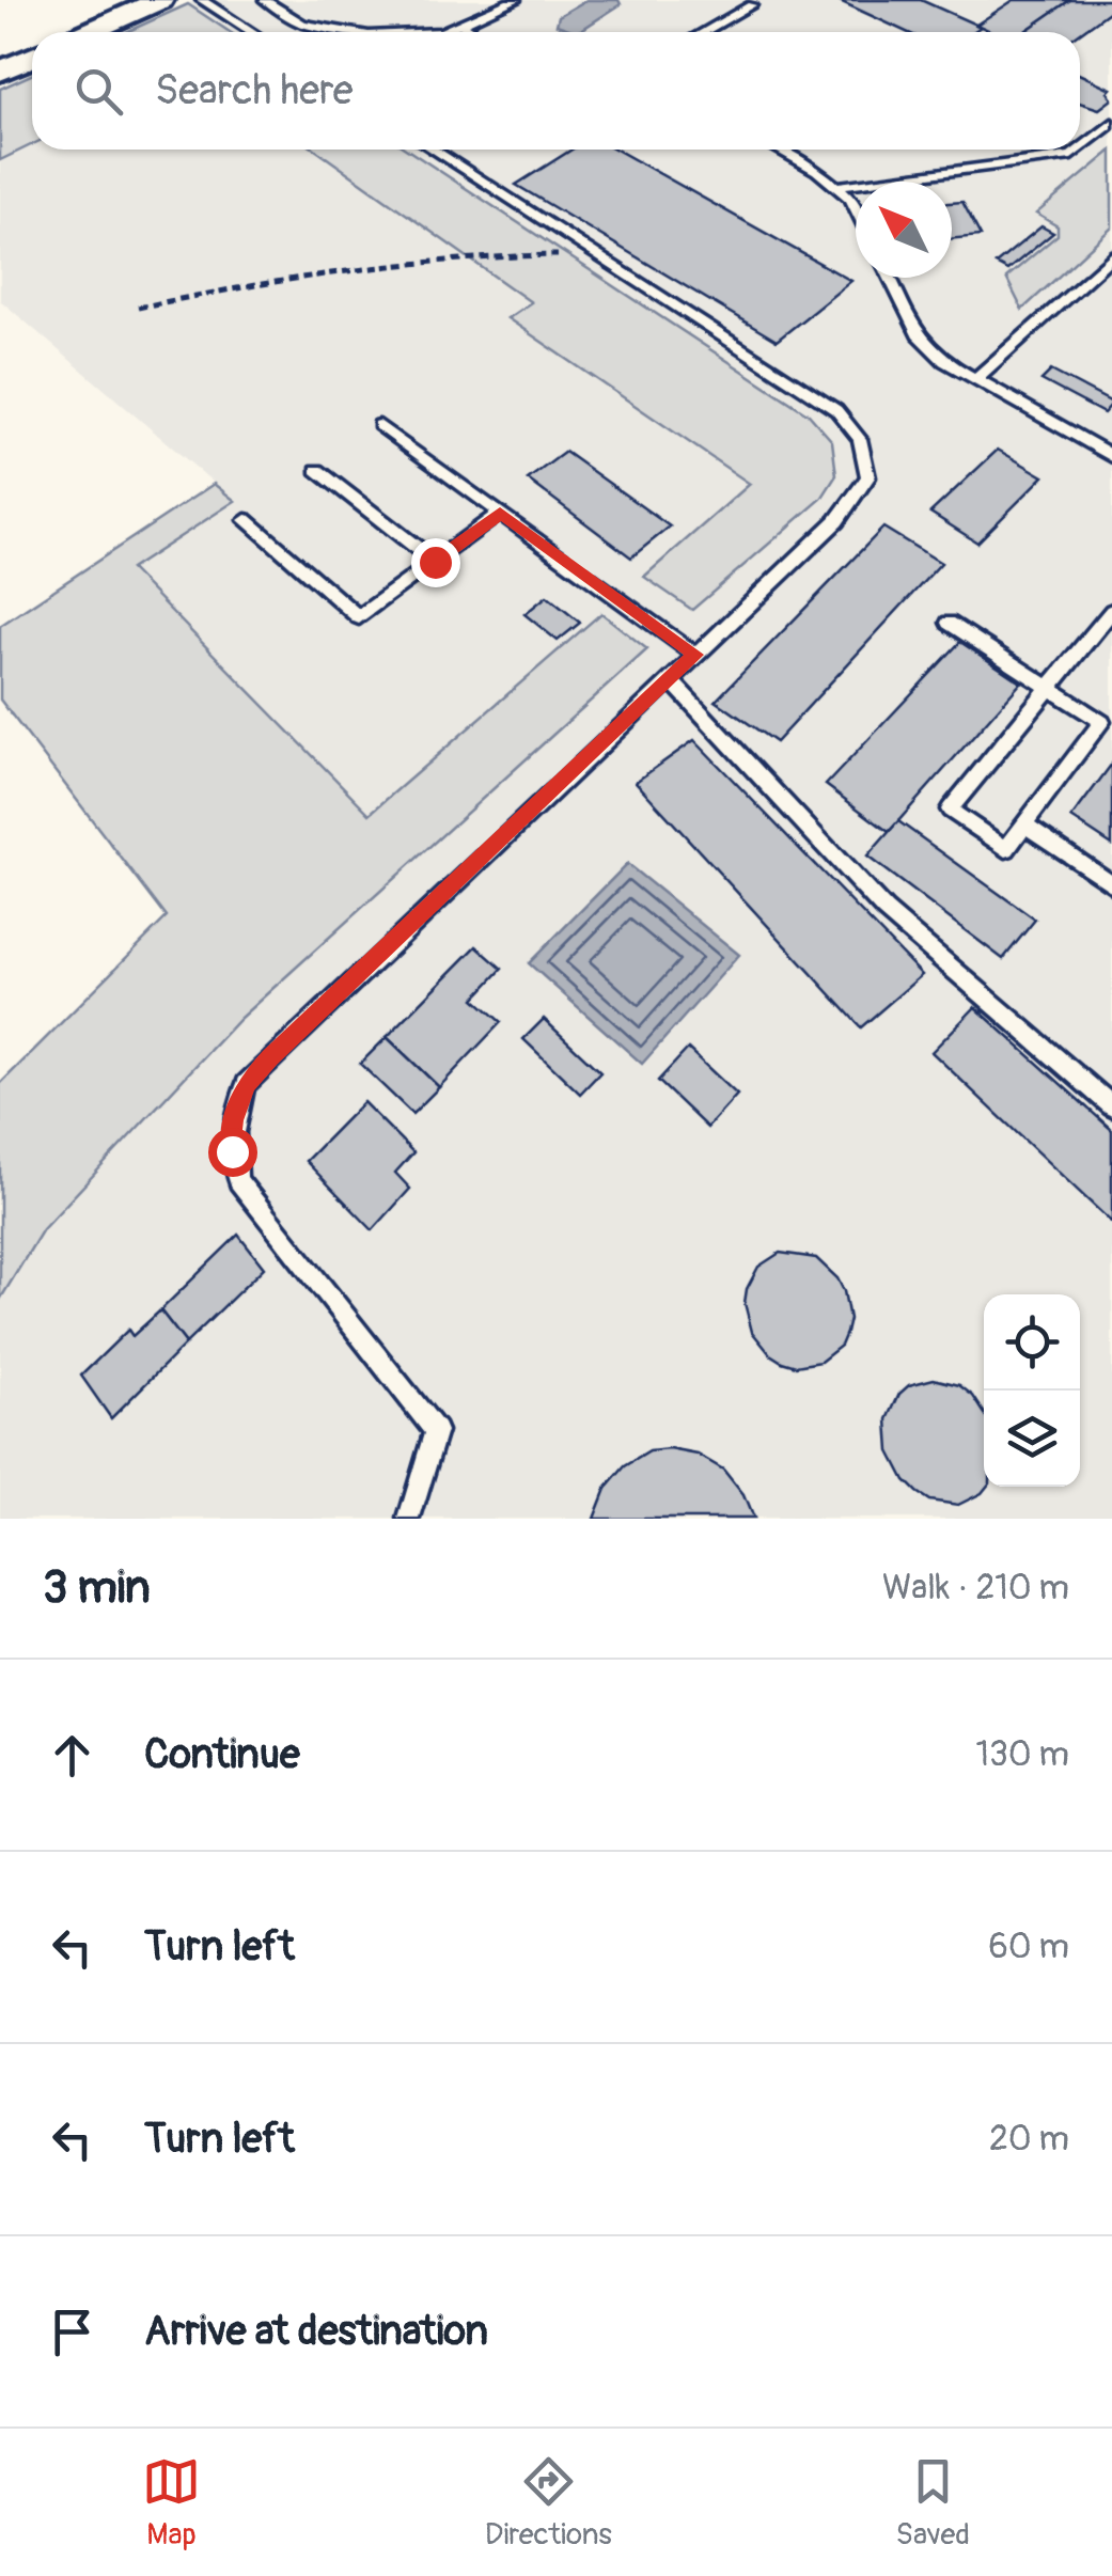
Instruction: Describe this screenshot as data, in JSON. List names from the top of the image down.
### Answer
{
  "north": "top left",
  "page": {
    "search": "Search here",
    "heading": ["3 min", "Walk · 210 m"],
    "list": [
      ["Continue", "130 m"],
      ["Turn left", "60 m"],
      ["Turn left", "20 m"],
      "Arrive at destination"
    ],
    "nav": ["Map", "Directions", "Saved"]
  }
}
